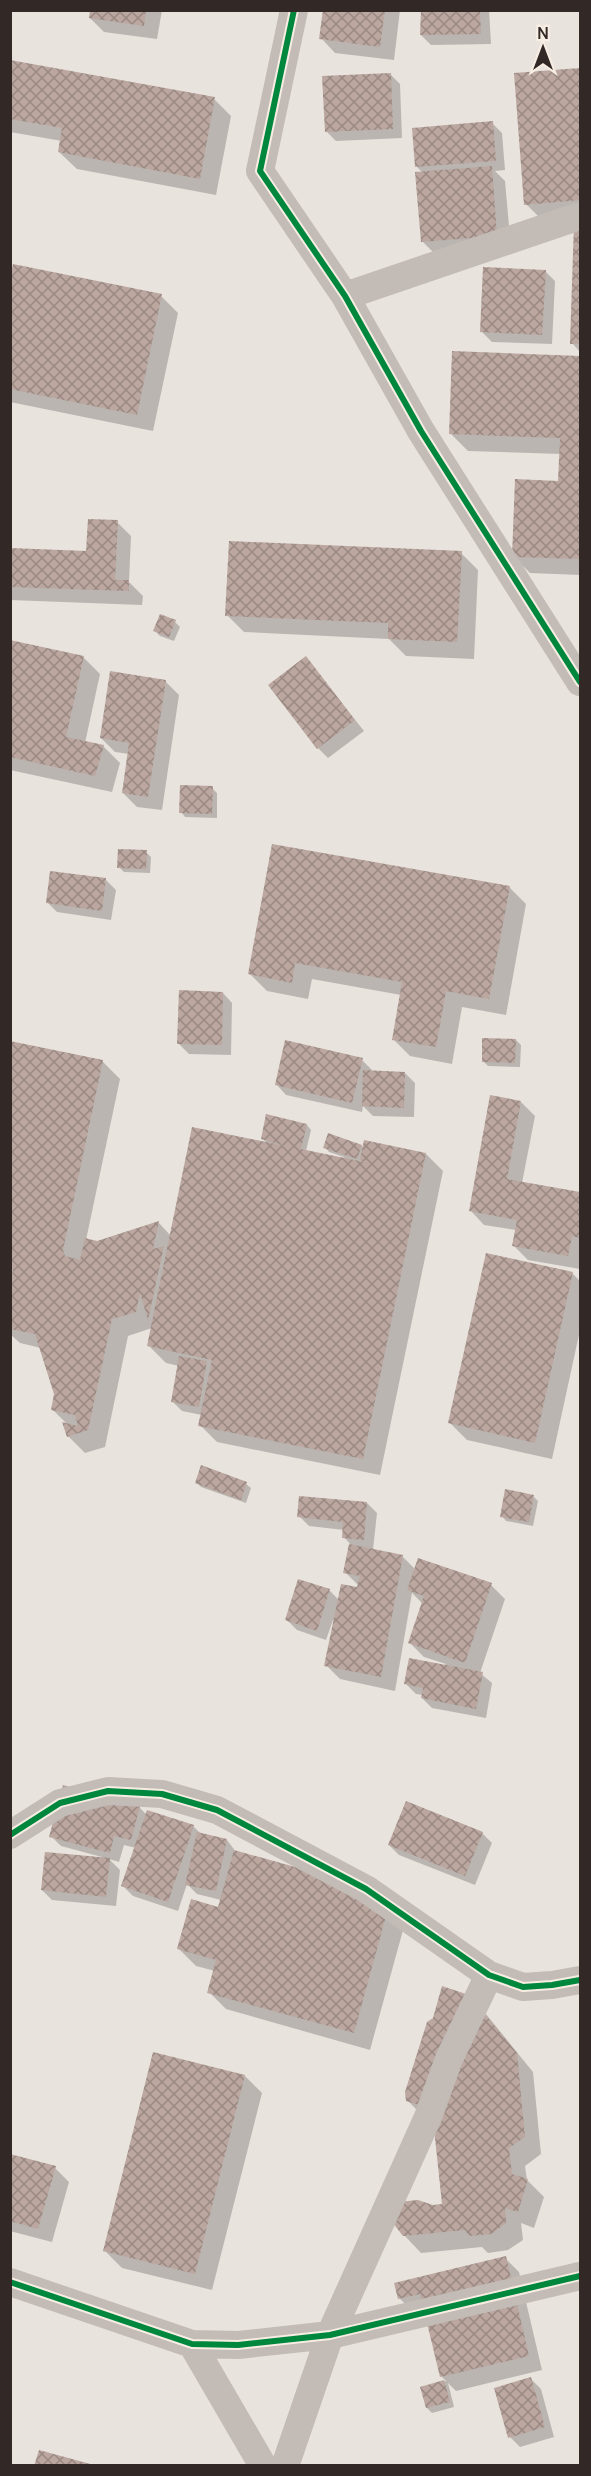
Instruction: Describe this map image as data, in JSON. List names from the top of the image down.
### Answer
{
  "north": "top"
}
